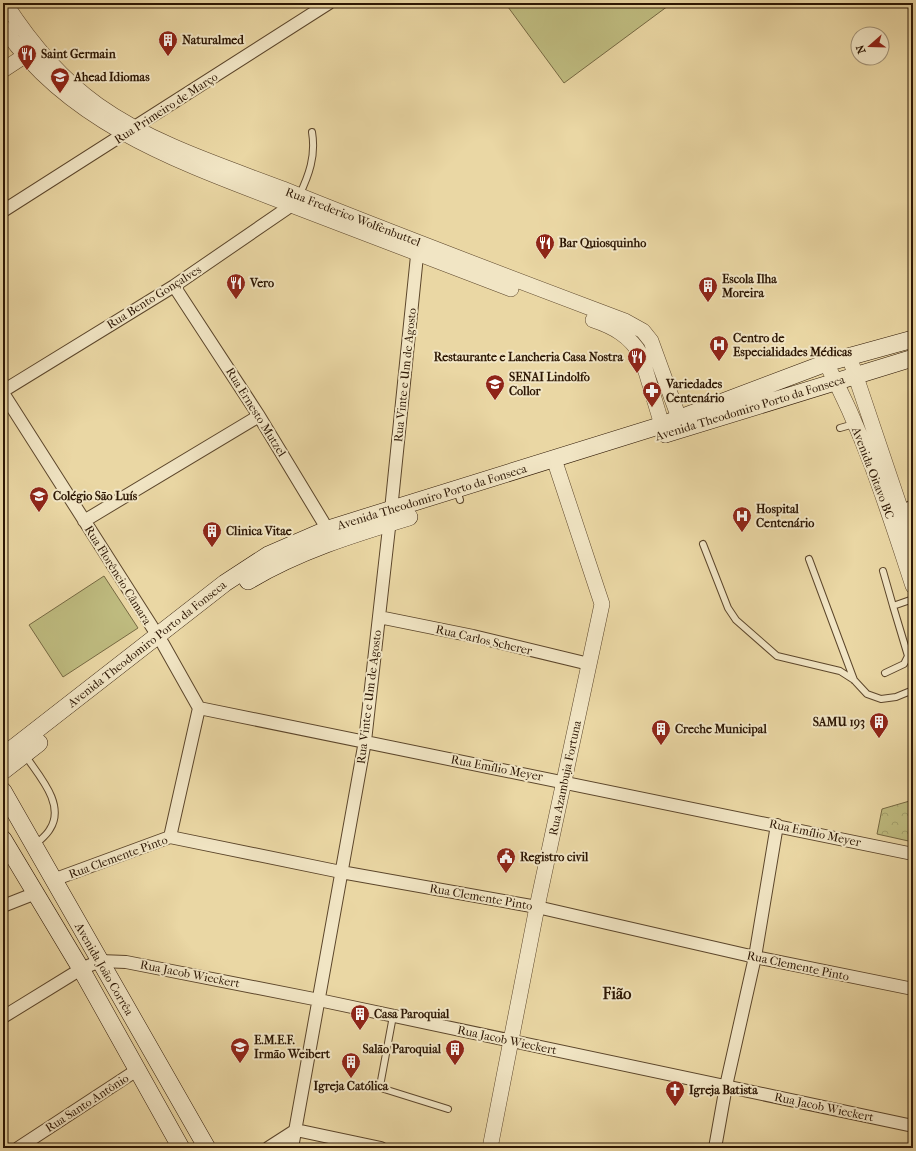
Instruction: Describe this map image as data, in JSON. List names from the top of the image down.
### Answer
{
  "streets": {
    "main road": ["Avenida Theodomiro Porto da Fonseca", "Avenida João Corrêa"],
    "street": [
      "Rua Primeiro de Março",
      "Rua Frederico Wolfenbuttel",
      "Rua Bento Gonçalves",
      "Rua Vinte e Um de Agosto",
      "Rua Ernesto Mutzel",
      "Avenida Oitavo BC",
      "Rua Florêncio Câmara",
      "Rua Carlos Scherer",
      "Rua Emílio Meyer",
      "Rua Azambuja Fortuna",
      "Rua Clemente Pinto",
      "Rua Jacob Wieckert",
      "Rua Santo Antônio"
    ]
  },
  "crossings": [
    ["Rua Primeiro de Março", "Rua Frederico Wolfenbuttel"],
    ["Rua Frederico Wolfenbuttel", "Rua Bento Gonçalves"],
    ["Rua Frederico Wolfenbuttel", "Rua Vinte e Um de Agosto"],
    ["Rua Frederico Wolfenbuttel", "Avenida Theodomiro Porto da Fonseca"],
    ["Rua Bento Gonçalves", "Rua Ernesto Mutzel"],
    ["Rua Bento Gonçalves", "Rua Florêncio Câmara"],
    ["Rua Vinte e Um de Agosto", "Avenida Theodomiro Porto da Fonseca"],
    ["Rua Vinte e Um de Agosto", "Rua Carlos Scherer"],
    ["Rua Vinte e Um de Agosto", "Rua Emílio Meyer"],
    ["Rua Vinte e Um de Agosto", "Rua Clemente Pinto"],
    ["Rua Vinte e Um de Agosto", "Rua Jacob Wieckert"],
    ["Avenida Theodomiro Porto da Fonseca", "Rua Ernesto Mutzel"],
    ["Avenida Theodomiro Porto da Fonseca", "Avenida Oitavo BC"],
    ["Avenida Theodomiro Porto da Fonseca", "Rua Florêncio Câmara"],
    ["Avenida Theodomiro Porto da Fonseca", "Rua Azambuja Fortuna"],
    ["Rua Florêncio Câmara", "Rua Emílio Meyer"],
    ["Rua Carlos Scherer", "Rua Azambuja Fortuna"],
    ["Rua Emílio Meyer", "Rua Azambuja Fortuna"],
    ["Rua Azambuja Fortuna", "Rua Clemente Pinto"],
    ["Rua Azambuja Fortuna", "Rua Jacob Wieckert"],
    ["Rua Clemente Pinto", "Avenida João Corrêa"],
    ["Avenida João Corrêa", "Rua Jacob Wieckert"],
    ["Avenida João Corrêa", "Rua Santo Antônio"]
  ],
  "districts": ["Fião"],
  "places": {
    "building": [
      "Naturalmed",
      "Escola Ilha Moreira",
      "Clinica Vitae",
      "SAMU 193",
      "Creche Municipal",
      "Casa Paroquial",
      "Salão Paroquial",
      "Igreja Católica"
    ],
    "restaurant": [
      "Saint Germain",
      "Bar Quiosquinho",
      "Vero",
      "Restaurante e Lancheria Casa Nostra"
    ],
    "school or university": [
      "Ahead Idiomas",
      "SENAI Lindolfo Collor",
      "Colégio São Luís",
      "E.M.E.F. Irmão Weibert"
    ],
    "hospital": ["Centro de Especialidades Médicas", "Hospital Centenário"],
    "pharmacy": ["Variedades Centenário"],
    "public building": ["Registro civil"],
    "church": ["Igreja Batista"]
  },
  "north": "left"
}
